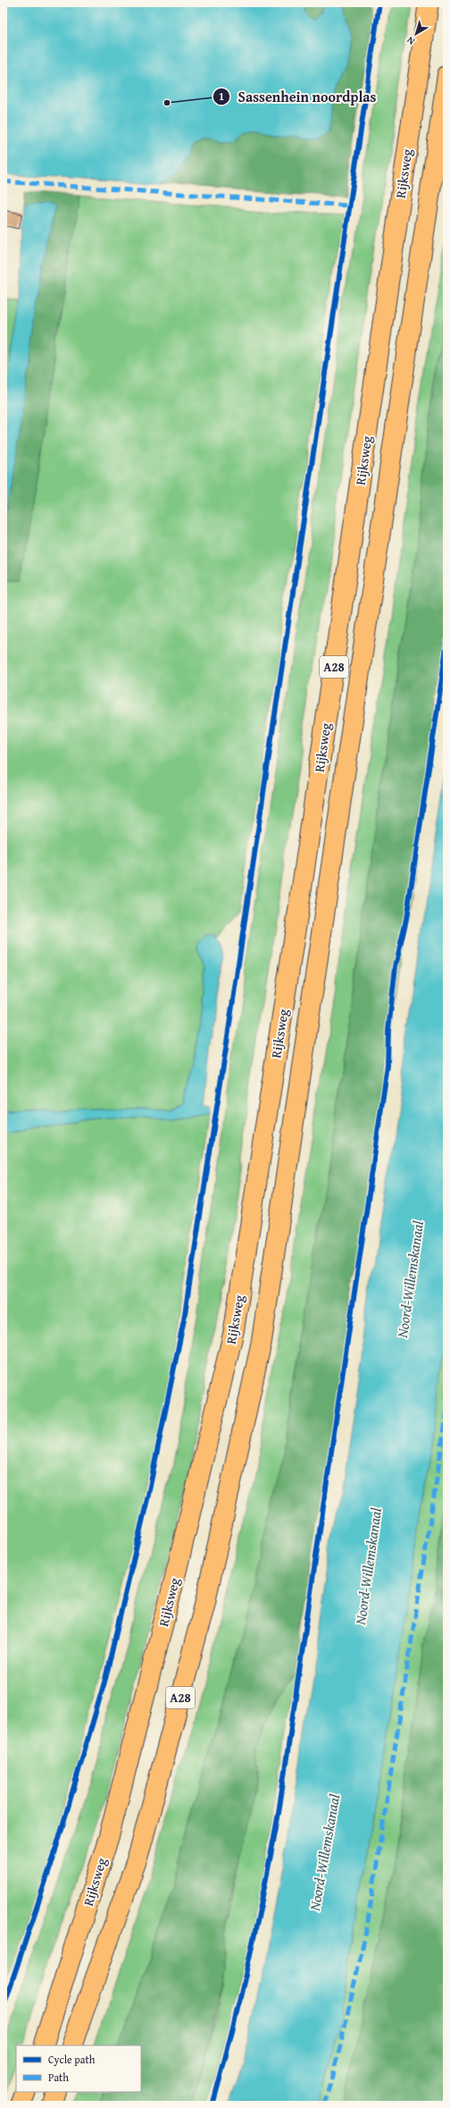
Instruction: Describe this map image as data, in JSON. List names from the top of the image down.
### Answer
{
  "streets": {
    "highway": ["Rijksweg", "A28"]
  },
  "water": ["Noord-Willemskanaal"],
  "places": ["Sassenhein noordplas"],
  "legend": ["Cycle path", "Path"],
  "north": "bottom left"
}
